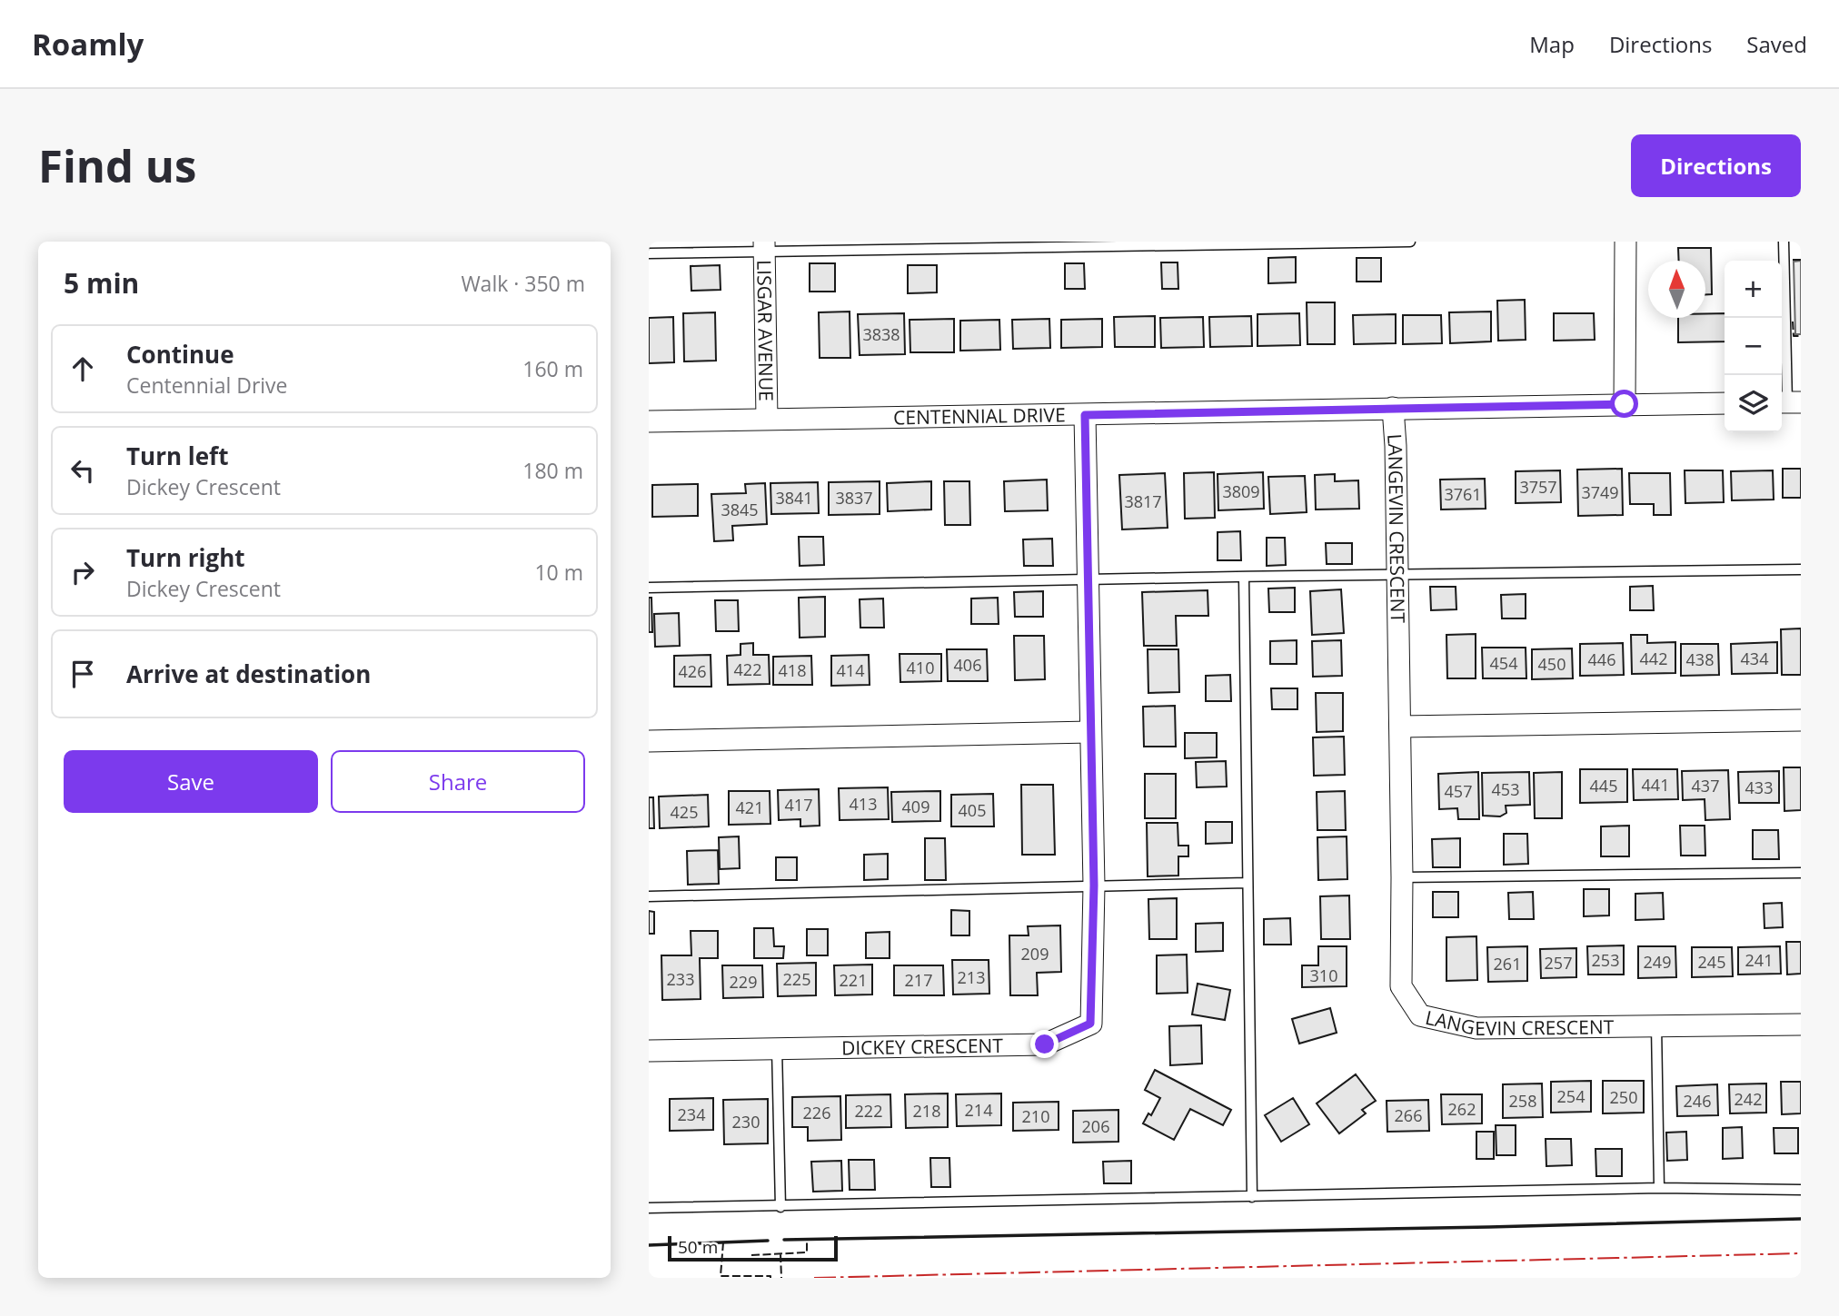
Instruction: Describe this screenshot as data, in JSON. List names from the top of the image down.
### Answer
{
  "streets": {
    "street": [
      "LISGAR AVENUE",
      "CENTENNIAL DRIVE",
      "LANGEVIN CRESCENT",
      "DICKEY CRESCENT"
    ]
  },
  "crossings": [
    ["LISGAR AVENUE", "CENTENNIAL DRIVE"],
    ["CENTENNIAL DRIVE", "LANGEVIN CRESCENT"],
    ["CENTENNIAL DRIVE", "DICKEY CRESCENT"]
  ],
  "house_numbers": [
    "3838",
    "3757",
    "3809",
    "3749",
    "3761",
    "3841",
    "3837",
    "3817",
    "3845",
    "442",
    "434",
    "446",
    "438",
    "454",
    "450",
    "406",
    "410",
    "422",
    "418",
    "414",
    "426",
    "441",
    "445",
    "437",
    "433",
    "453",
    "457",
    "413",
    "417",
    "409",
    "421",
    "405",
    "425",
    "209",
    "253",
    "241",
    "249",
    "245",
    "257",
    "261",
    "310",
    "213",
    "233",
    "225",
    "221",
    "217",
    "229",
    "254",
    "250",
    "242",
    "258",
    "246",
    "262",
    "214",
    "222",
    "218",
    "226",
    "234",
    "266",
    "210",
    "230",
    "206"
  ],
  "scale_bar": "50 m",
  "north": "top",
  "page": {
    "header": "Roamly",
    "nav": ["Map", "Directions", "Saved"],
    "buttons": [
      "Directions",
      ["Save", "Share"]
    ],
    "title": "Find us",
    "heading": ["5 min", "Walk · 350 m"],
    "map_buttons": ["+", "−"],
    "list": [
      ["Continue", "Centennial Drive", "160 m"],
      ["Turn left", "Dickey Crescent", "180 m"],
      ["Turn right", "Dickey Crescent", "10 m"],
      "Arrive at destination"
    ],
    "scale": "50 m"
  }
}
